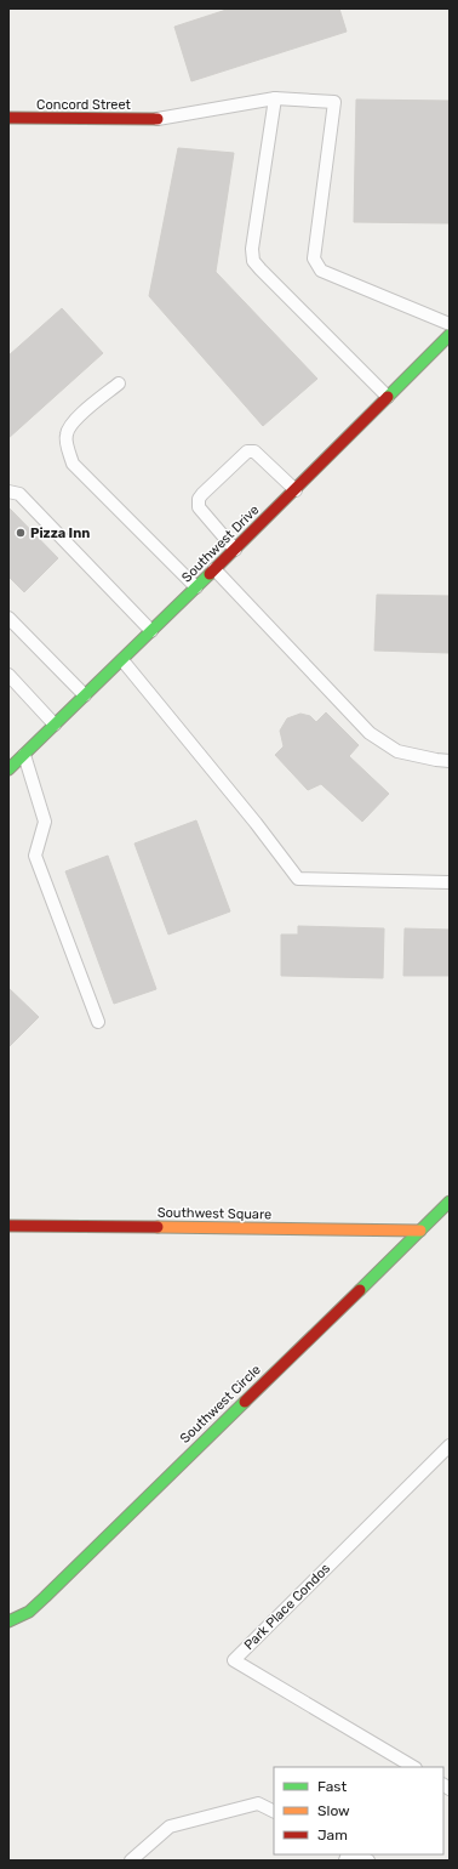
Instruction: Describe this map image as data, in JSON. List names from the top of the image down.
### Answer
{
  "streets": {
    "street": [
      "Concord Street",
      "Southwest Drive",
      "Southwest Square",
      "Southwest Circle"
    ],
    "lane": ["Park Place Condos"]
  },
  "crossings": [
    ["Southwest Square", "Southwest Circle"]
  ],
  "places": ["Pizza Inn"],
  "legend": ["Fast", "Slow", "Jam"]
}
